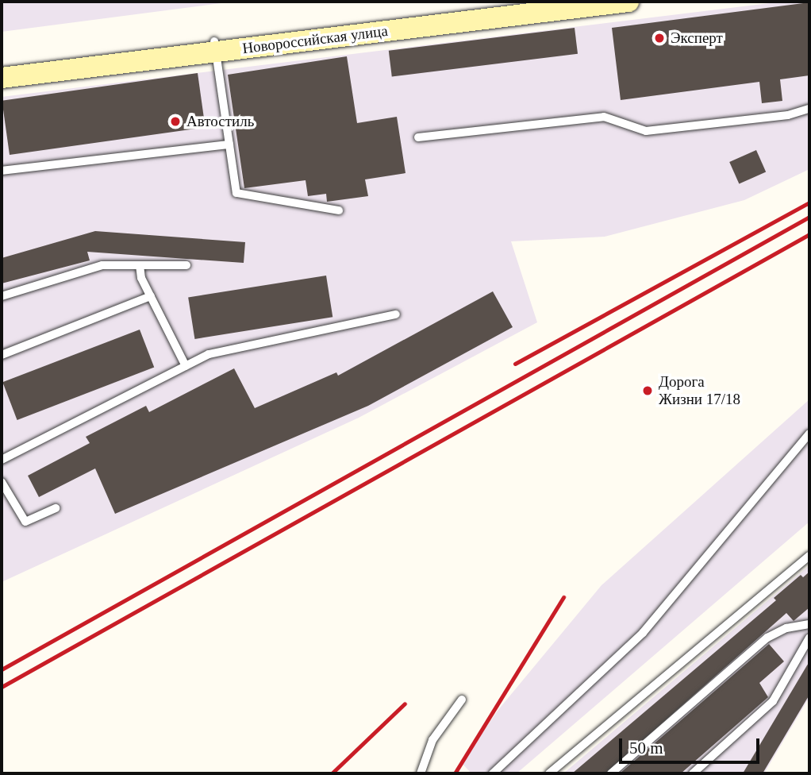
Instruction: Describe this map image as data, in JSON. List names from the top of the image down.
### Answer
{
  "streets": {
    "main road": ["Новороссийская улица"]
  },
  "places": ["Эксперт", "Автостиль", "Дорога Жизни 17/18"],
  "scale_bar": "50 m"
}
